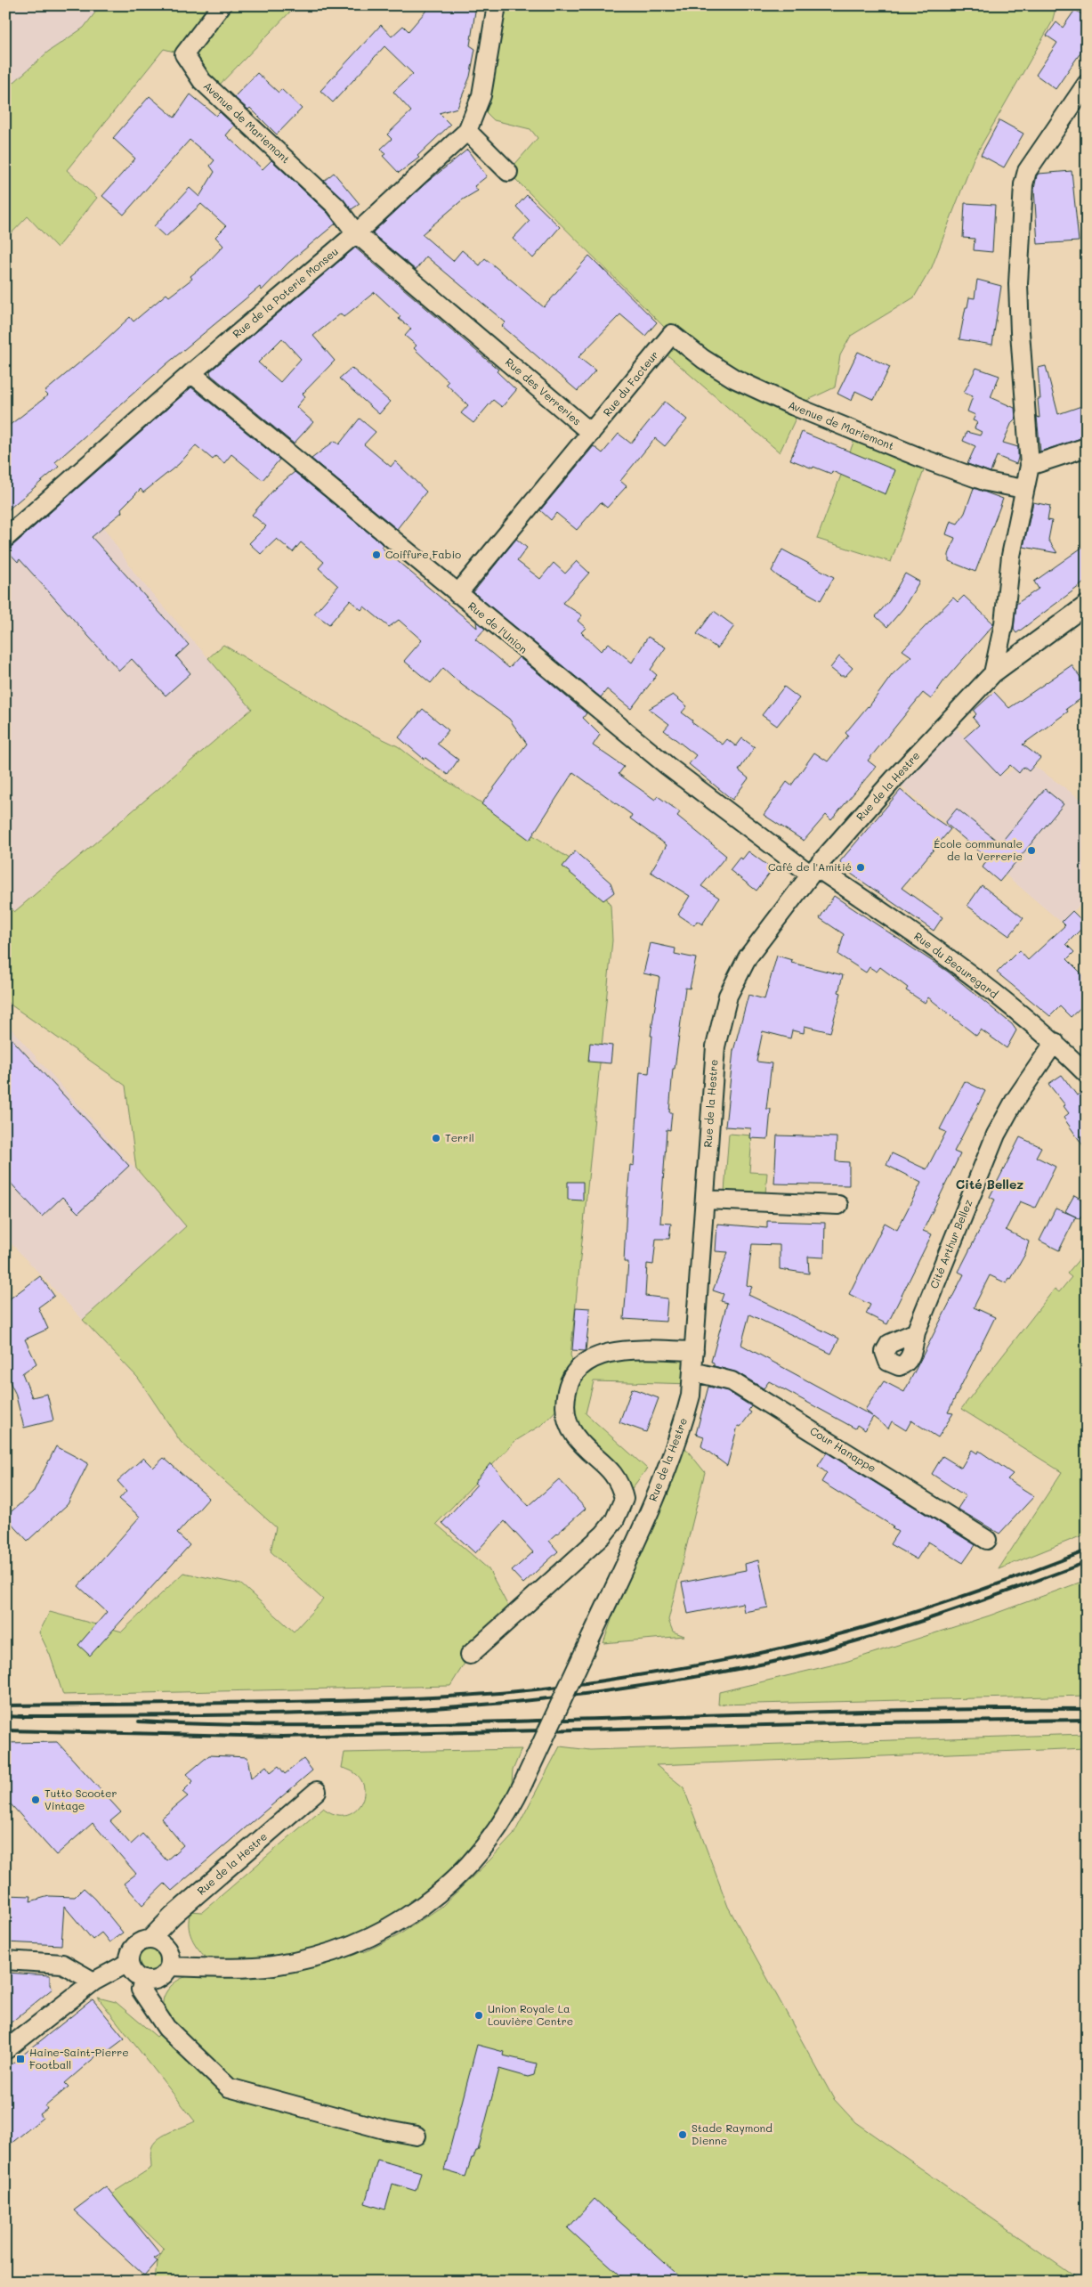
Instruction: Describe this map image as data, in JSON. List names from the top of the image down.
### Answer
{
  "streets": {
    "street": [
      "Avenue de Mariemont",
      "Rue de la Poterie Monseu",
      "Rue du Facteur",
      "Rue des Verreries",
      "Rue de l'Union",
      "Rue de la Hestre",
      "Rue du Beauregard",
      "Cité Arthur Bellez",
      "Cour Hanappe"
    ]
  },
  "crossings": [
    ["Avenue de Mariemont", "Rue de la Poterie Monseu"],
    ["Avenue de Mariemont", "Rue du Facteur"],
    ["Avenue de Mariemont", "Rue des Verreries"],
    ["Rue de la Poterie Monseu", "Rue des Verreries"],
    ["Rue de la Poterie Monseu", "Rue de l'Union"],
    ["Rue du Facteur", "Rue des Verreries"],
    ["Rue des Verreries", "Rue de l'Union"],
    ["Rue de l'Union", "Rue de la Hestre"],
    ["Rue de l'Union", "Rue du Beauregard"],
    ["Rue de la Hestre", "Rue du Beauregard"],
    ["Rue de la Hestre", "Cour Hanappe"],
    ["Rue du Beauregard", "Cité Arthur Bellez"]
  ],
  "districts": ["Cité Bellez"],
  "places": {
    "other": [
      "Coiffure Fabio",
      "École communale de la Verrerie",
      "Café de l'Amitié",
      "Terril",
      "Tutto Scooter Vintage",
      "Union Royale La Louvière Centre",
      "Stade Raymond Dienne"
    ],
    "transit": ["Haine-Saint-Pierre Football"]
  }
}
